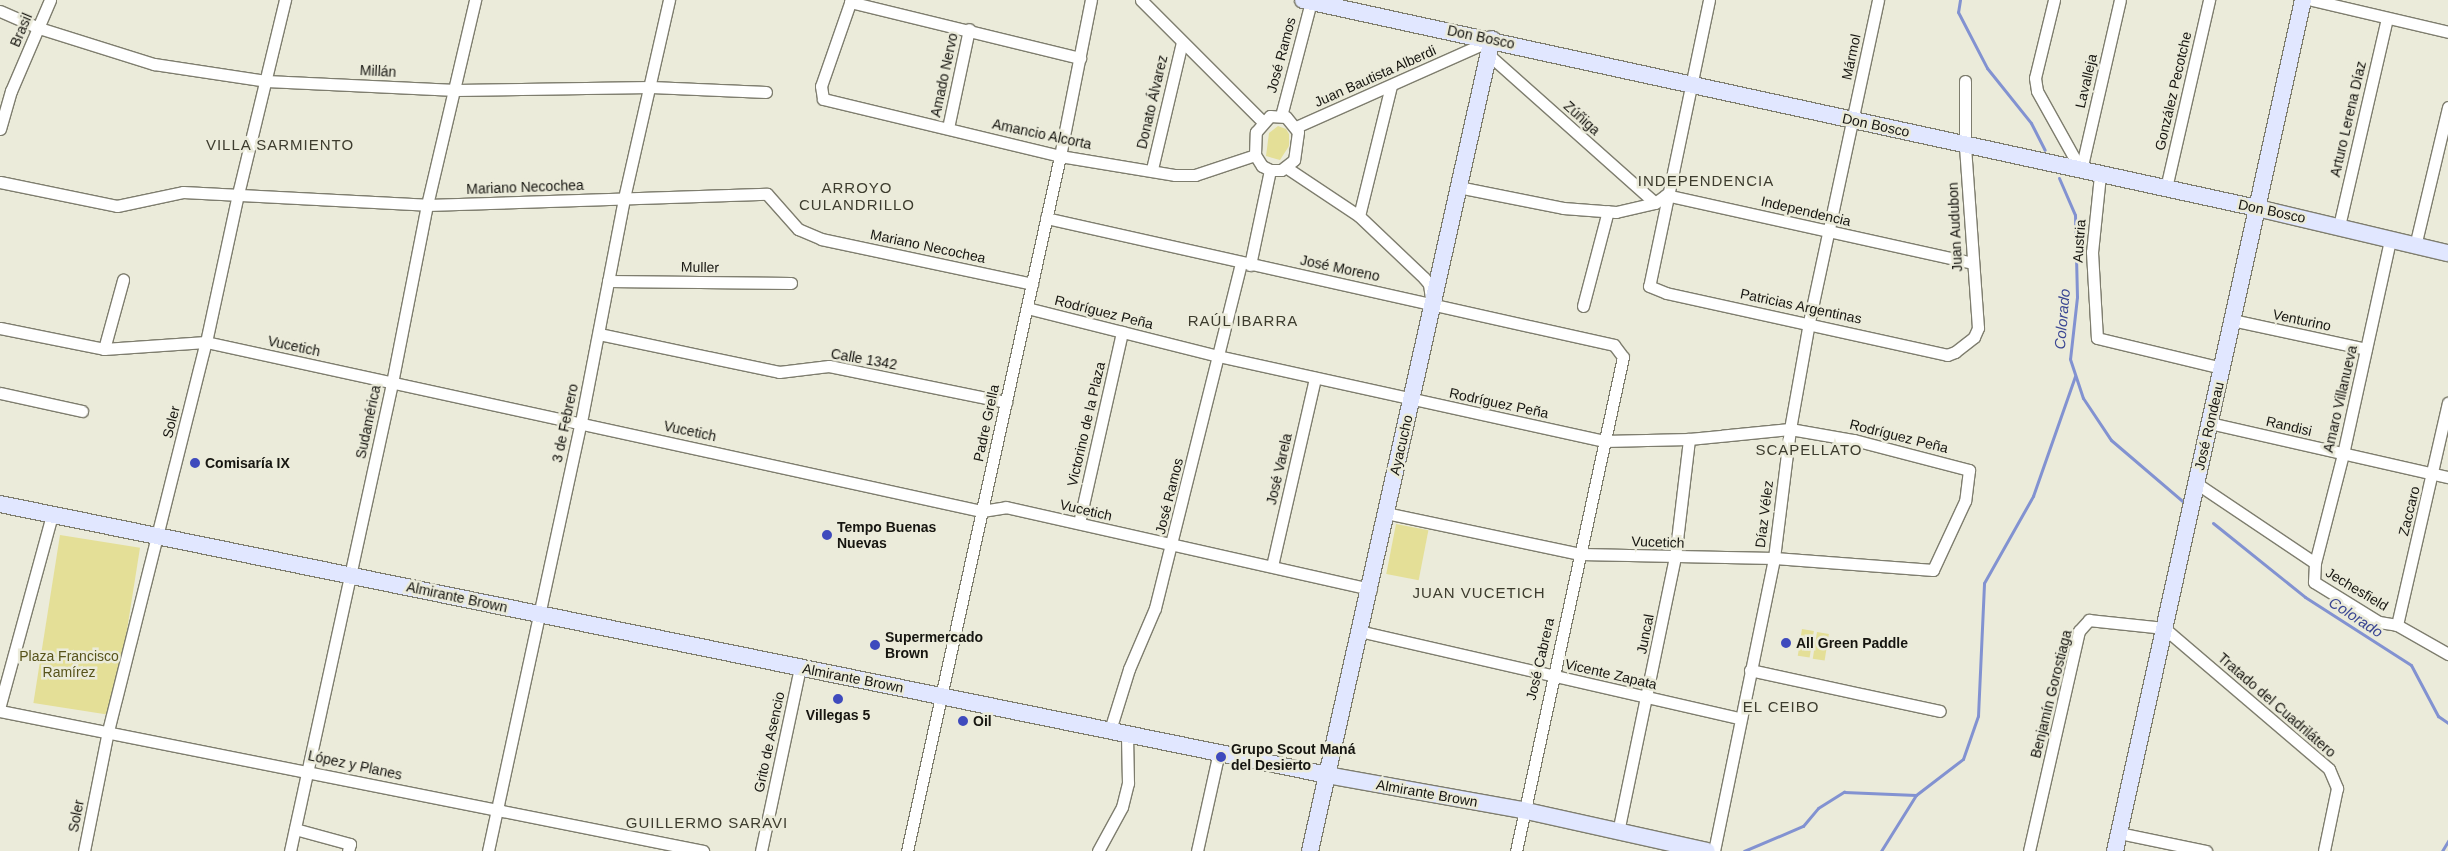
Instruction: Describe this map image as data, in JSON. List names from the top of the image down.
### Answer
{
  "streets": {
    "main road": [
      "Don Bosco",
      "José Rondeau",
      "Ayacucho",
      "Almirante Brown"
    ],
    "street": [
      "Brasil",
      "José Ramos",
      "Mármol",
      "Millán",
      "Amado Nervo",
      "Juan Bautista Alberdi",
      "Lavalleja",
      "González Pecotche",
      "Donato Álvarez",
      "Zúñiga",
      "Arturo Lerena Díaz",
      "Amancio Alcorta",
      "Mariano Necochea",
      "Independencia",
      "Juan Audubon",
      "Austria",
      "Muller",
      "José Moreno",
      "Patricias Argentinas",
      "Rodríguez Peña",
      "Venturino",
      "Vucetich",
      "Calle 1342",
      "Amaro Villanueva",
      "Soler",
      "Sudamérica",
      "3 de Febrero",
      "Padre Grella",
      "Victorino de la Plaza",
      "Randisi",
      "José Varela",
      "Zaccaro",
      "Díaz Vélez",
      "Jechesfield",
      "Juncal",
      "José Cabrera",
      "Vicente Zapata",
      "Benjamín Gorostiaga",
      "Tratado del Cuadrilátero",
      "Grito de Asencio",
      "López y Planes"
    ]
  },
  "crossings": [
    ["Brasil", "Millán"],
    ["Don Bosco", "José Ramos"],
    ["Don Bosco", "Mármol"],
    ["Don Bosco", "Juan Bautista Alberdi"],
    ["Don Bosco", "Lavalleja"],
    ["Don Bosco", "González Pecotche"],
    ["Don Bosco", "Zúñiga"],
    ["Don Bosco", "Arturo Lerena Díaz"],
    ["Don Bosco", "Juan Audubon"],
    ["Don Bosco", "Austria"],
    ["Don Bosco", "Amaro Villanueva"],
    ["Don Bosco", "José Rondeau"],
    ["Don Bosco", "Ayacucho"],
    ["Don Bosco", "Díaz Vélez"],
    ["José Ramos", "Juan Bautista Alberdi"],
    ["José Ramos", "Amancio Alcorta"],
    ["José Ramos", "José Moreno"],
    ["José Ramos", "Rodríguez Peña"],
    ["José Ramos", "Vucetich"],
    ["José Ramos", "Almirante Brown"],
    ["Mármol", "Díaz Vélez"],
    ["Millán", "Soler"],
    ["Millán", "Sudamérica"],
    ["Millán", "3 de Febrero"],
    ["Amado Nervo", "Amancio Alcorta"],
    ["Juan Bautista Alberdi", "Zúñiga"],
    ["Juan Bautista Alberdi", "Amancio Alcorta"],
    ["Juan Bautista Alberdi", "Ayacucho"],
    ["Donato Álvarez", "Amancio Alcorta"],
    ["Zúñiga", "Ayacucho"],
    ["Amancio Alcorta", "Padre Grella"],
    ["Mariano Necochea", "Soler"],
    ["Mariano Necochea", "Sudamérica"],
    ["Mariano Necochea", "3 de Febrero"],
    ["Mariano Necochea", "Padre Grella"],
    ["Independencia", "Juan Audubon"],
    ["Independencia", "Patricias Argentinas"],
    ["Independencia", "Díaz Vélez"],
    ["Juan Audubon", "Patricias Argentinas"],
    ["Austria", "José Rondeau"],
    ["Muller", "3 de Febrero"],
    ["José Moreno", "Padre Grella"],
    ["José Moreno", "Ayacucho"],
    ["José Moreno", "José Cabrera"],
    ["Patricias Argentinas", "Díaz Vélez"],
    ["Rodríguez Peña", "Vucetich"],
    ["Rodríguez Peña", "Padre Grella"],
    ["Rodríguez Peña", "Victorino de la Plaza"],
    ["Rodríguez Peña", "Ayacucho"],
    ["Rodríguez Peña", "José Varela"],
    ["Rodríguez Peña", "Díaz Vélez"],
    ["Rodríguez Peña", "Juncal"],
    ["Rodríguez Peña", "José Cabrera"],
    ["Venturino", "Amaro Villanueva"],
    ["Venturino", "José Rondeau"],
    ["Vucetich", "Soler"],
    ["Vucetich", "Sudamérica"],
    ["Vucetich", "3 de Febrero"],
    ["Vucetich", "Padre Grella"],
    ["Vucetich", "Victorino de la Plaza"],
    ["Vucetich", "Ayacucho"],
    ["Vucetich", "José Varela"],
    ["Vucetich", "Díaz Vélez"],
    ["Vucetich", "Juncal"],
    ["Vucetich", "José Cabrera"],
    ["Calle 1342", "3 de Febrero"],
    ["Calle 1342", "Padre Grella"],
    ["Amaro Villanueva", "Randisi"],
    ["Amaro Villanueva", "Jechesfield"],
    ["Soler", "Almirante Brown"],
    ["Soler", "López y Planes"],
    ["Sudamérica", "Almirante Brown"],
    ["Sudamérica", "López y Planes"],
    ["3 de Febrero", "Almirante Brown"],
    ["3 de Febrero", "López y Planes"],
    ["Padre Grella", "Almirante Brown"],
    ["José Rondeau", "Randisi"],
    ["José Rondeau", "Jechesfield"],
    ["José Rondeau", "Benjamín Gorostiaga"],
    ["José Rondeau", "Tratado del Cuadrilátero"],
    ["Randisi", "Zaccaro"],
    ["Ayacucho", "Almirante Brown"],
    ["Ayacucho", "Vicente Zapata"],
    ["Zaccaro", "Jechesfield"],
    ["Díaz Vélez", "Vicente Zapata"],
    ["Almirante Brown", "Juncal"],
    ["Almirante Brown", "José Cabrera"],
    ["Almirante Brown", "Grito de Asencio"],
    ["Juncal", "Vicente Zapata"],
    ["José Cabrera", "Vicente Zapata"],
    ["Benjamín Gorostiaga", "Tratado del Cuadrilátero"]
  ],
  "districts": [
    "VILLA SARMIENTO",
    "INDEPENDENCIA",
    "ARROYO CULANDRILLO",
    "RAÚL IBARRA",
    "SCAPELLATO",
    "JUAN VUCETICH",
    "EL CEIBO",
    "GUILLERMO SARAVI"
  ],
  "water": ["Colorado"],
  "parks": ["Plaza Francisco Ramírez"],
  "places": [
    "Comisaría IX",
    "Tempo Buenas Nuevas",
    "All Green Paddle",
    "Supermercado Brown",
    "Villegas 5",
    "Oil",
    "Grupo Scout Maná del Desierto"
  ]
}
